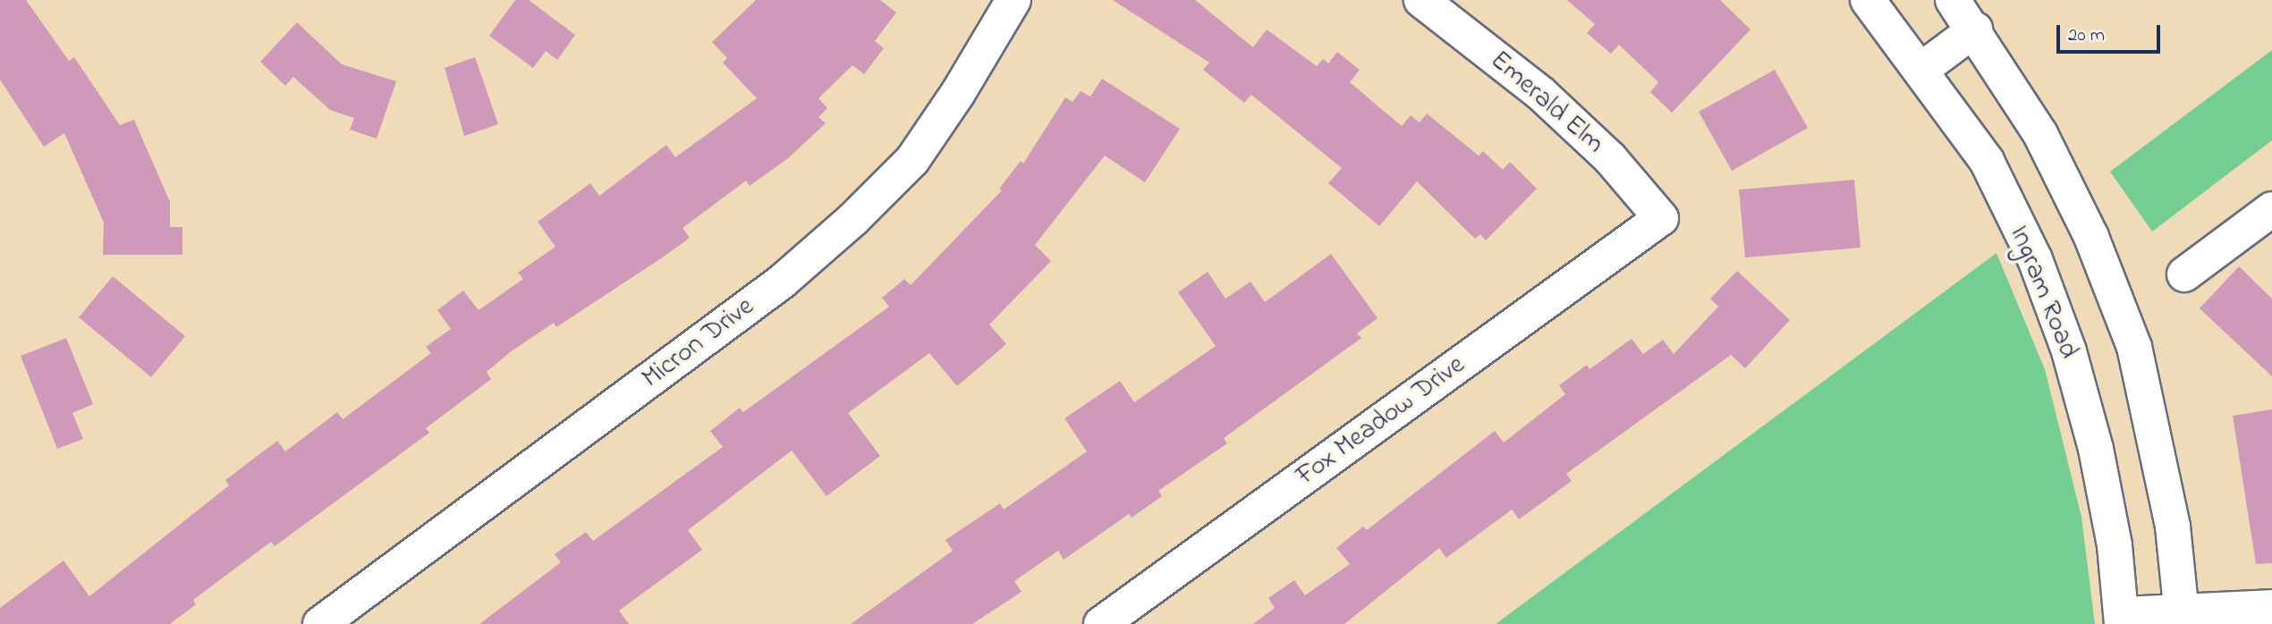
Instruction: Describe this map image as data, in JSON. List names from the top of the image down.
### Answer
{
  "streets": {
    "street": [
      "Emerald Elm",
      "Ingram Road",
      "Micron Drive",
      "Fox Meadow Drive"
    ]
  },
  "crossings": [
    ["Emerald Elm", "Fox Meadow Drive"]
  ],
  "scale_bar": "20 m"
}
